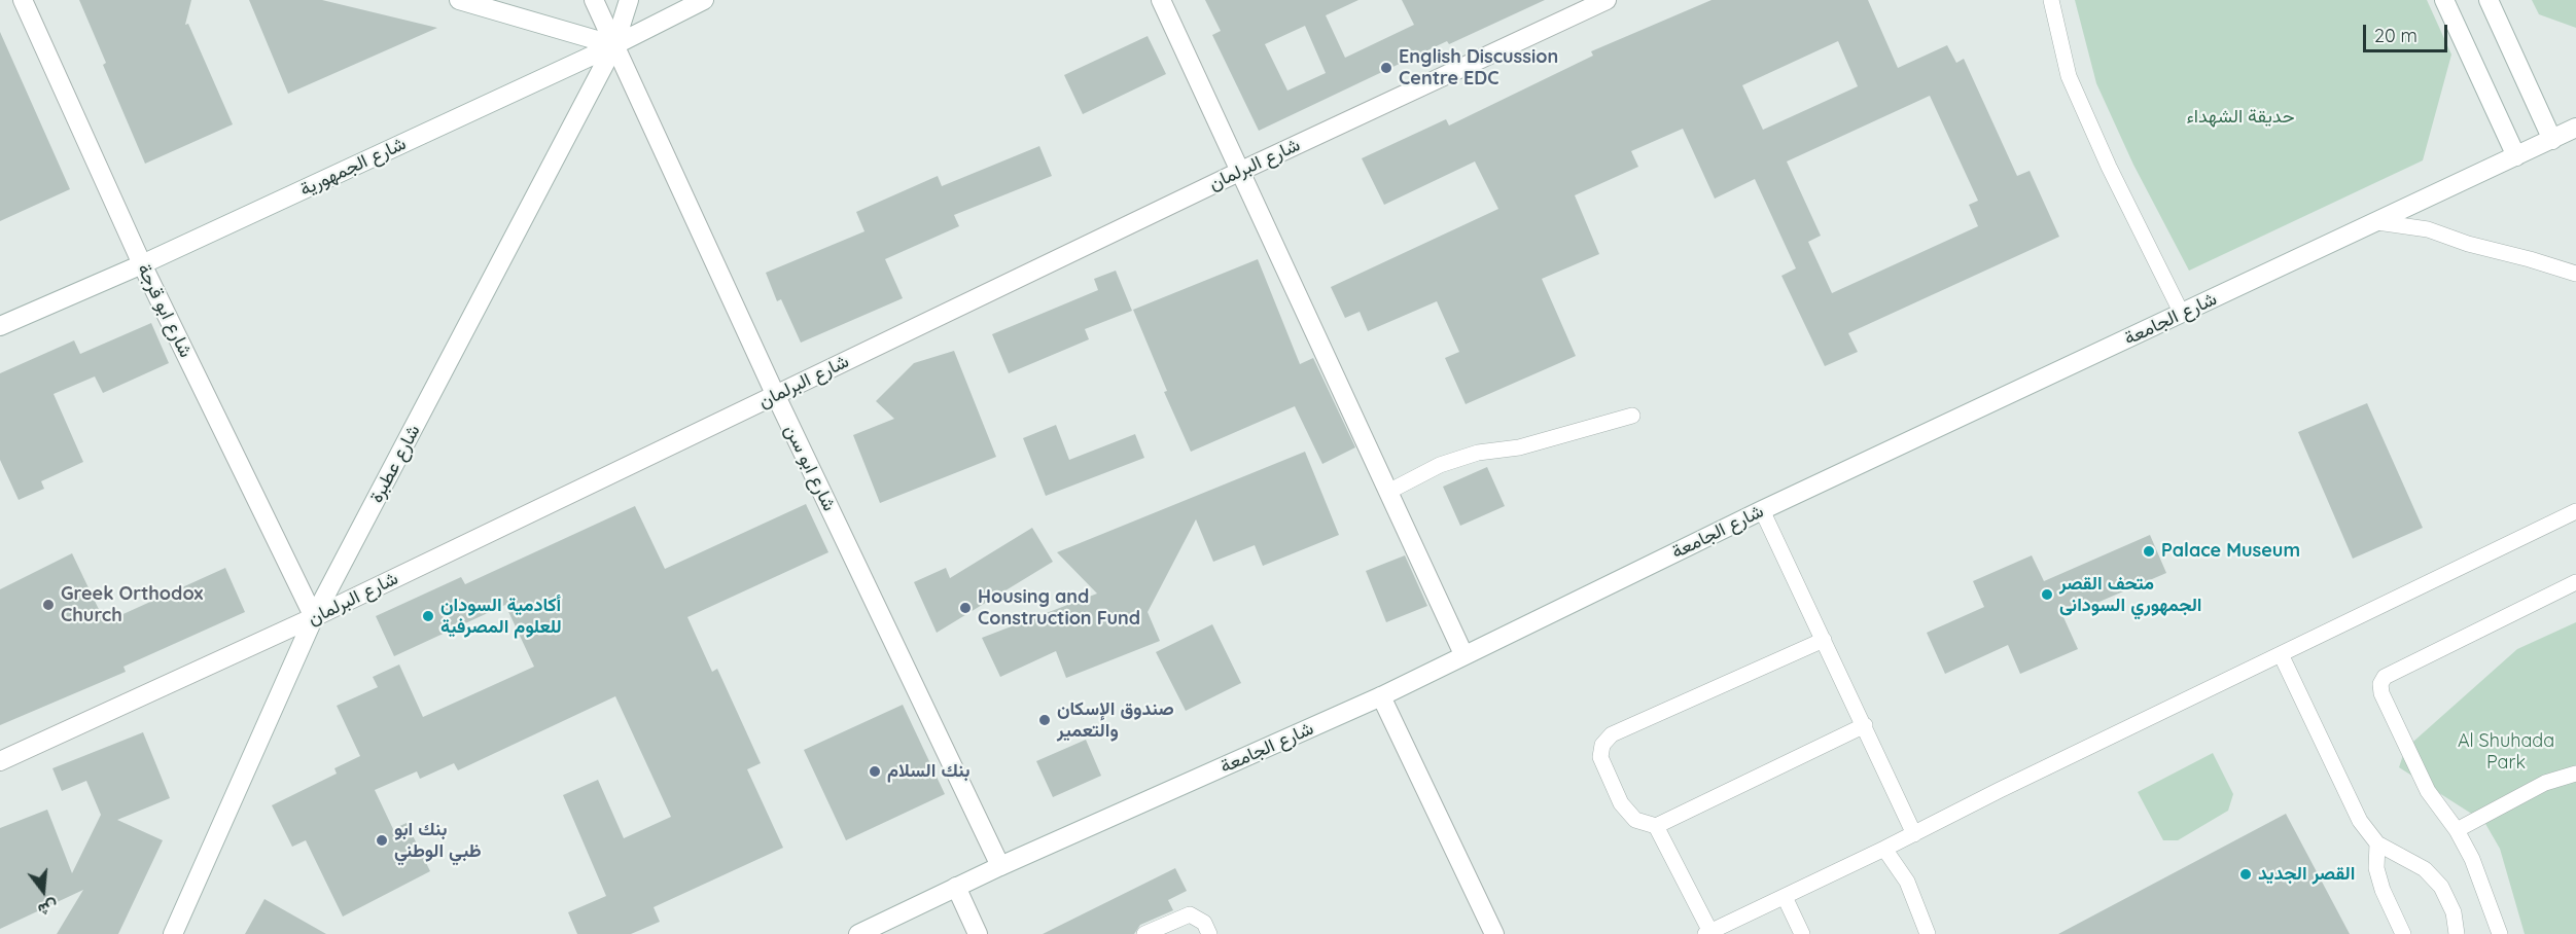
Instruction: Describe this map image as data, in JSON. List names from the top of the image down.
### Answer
{
  "streets": {
    "street": [
      "شارع البرلمان",
      "شارع الجمهورية",
      "شارع ابو قرجة",
      "شارع الجامعة",
      "شارع عطبرة",
      "شارع ابو سن"
    ]
  },
  "crossings": [
    ["شارع البرلمان", "شارع ابو قرجة"],
    ["شارع البرلمان", "شارع عطبرة"],
    ["شارع البرلمان", "شارع ابو سن"],
    ["شارع الجمهورية", "شارع ابو قرجة"],
    ["شارع الجمهورية", "شارع عطبرة"],
    ["شارع الجمهورية", "شارع ابو سن"],
    ["شارع ابو قرجة", "شارع عطبرة"],
    ["شارع الجامعة", "شارع ابو سن"],
    ["شارع عطبرة", "شارع ابو سن"]
  ],
  "parks": ["حديقة الشهداء", "Al Shuhada Park"],
  "places": [
    "English Discussion Centre EDC",
    "Palace Museum",
    "متحف القصر الجمهوري السودانى",
    "Greek Orthodox Church",
    "Housing and Construction Fund",
    "أكادمية السودان للعلوم المصرفية",
    "صندوق الإسكان والتعمير",
    "بنك السلام",
    "بنك ابو ظبي الوطني",
    "القصر الجديد"
  ],
  "scale_bar": "20 m",
  "north": "bottom"
}
